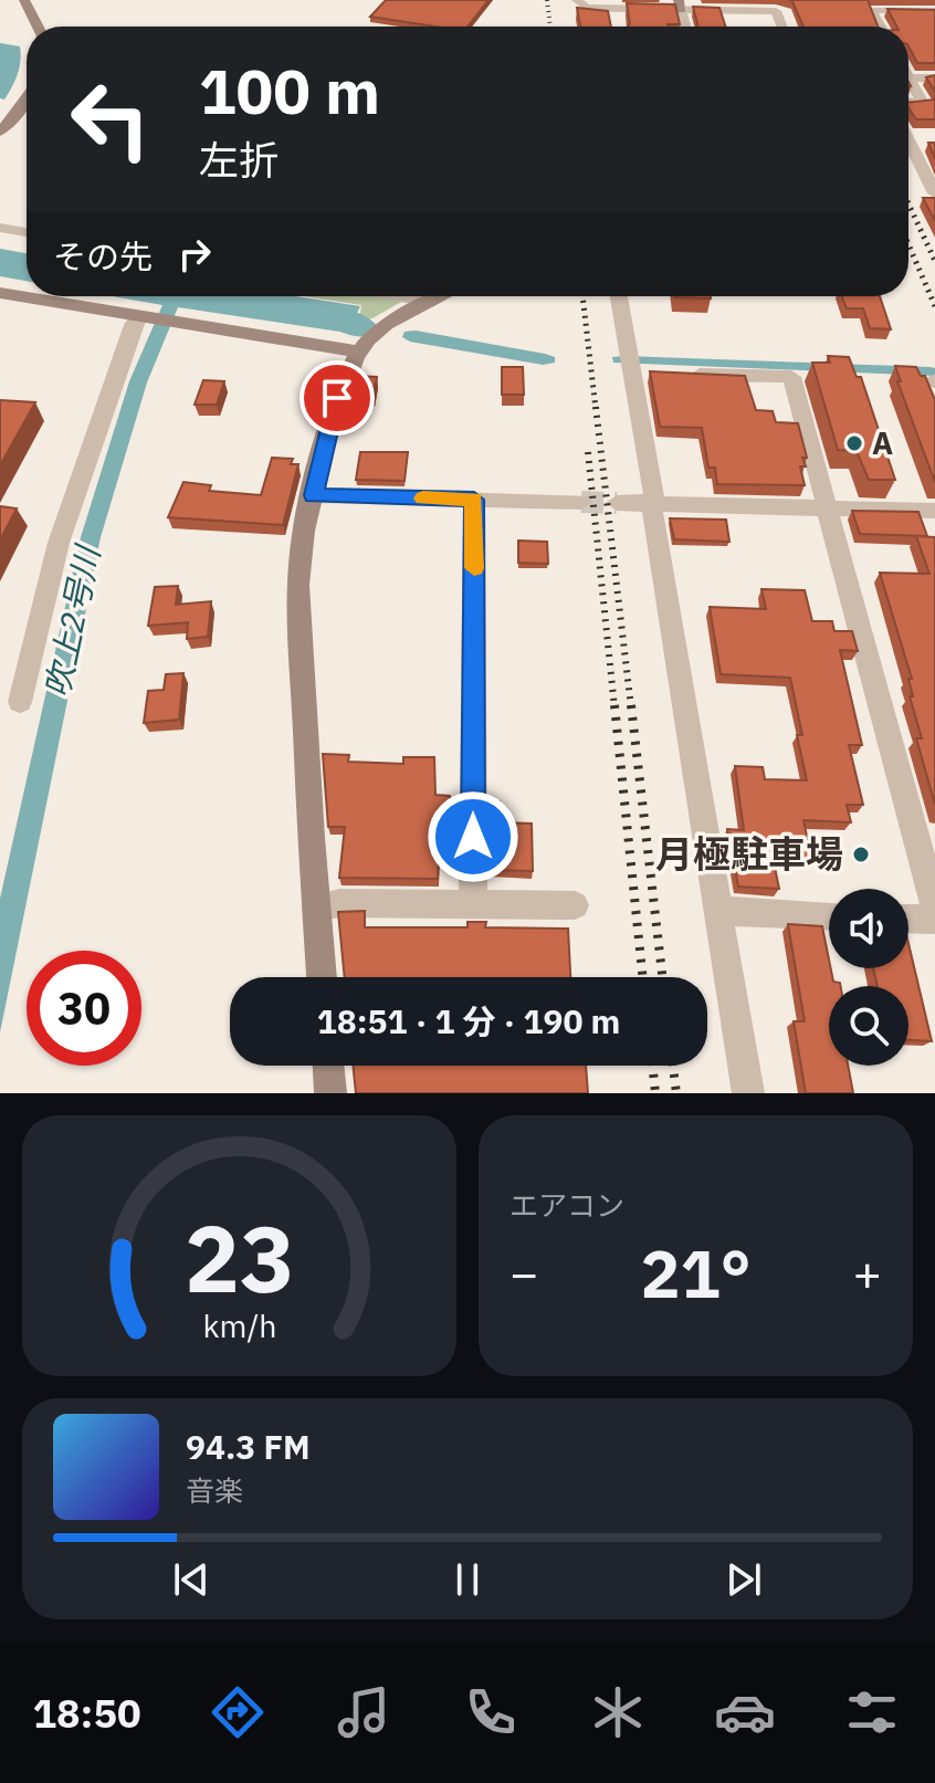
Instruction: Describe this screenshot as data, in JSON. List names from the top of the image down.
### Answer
{
  "water": ["吹上2号川"],
  "places": ["A", "月極駐車場"],
  "page": {
    "turn": ["100 m", "左折"],
    "then": "その先",
    "limit": "30",
    "trip": "18:51 · 1 分 · 190 m",
    "tile": "エアコン",
    "heat": ["−", "21°", "+"],
    "song": ["94.3 FM", "音楽"],
    "tabs": "18:50",
    "gauge": ["23", "km/h"]
  }
}
